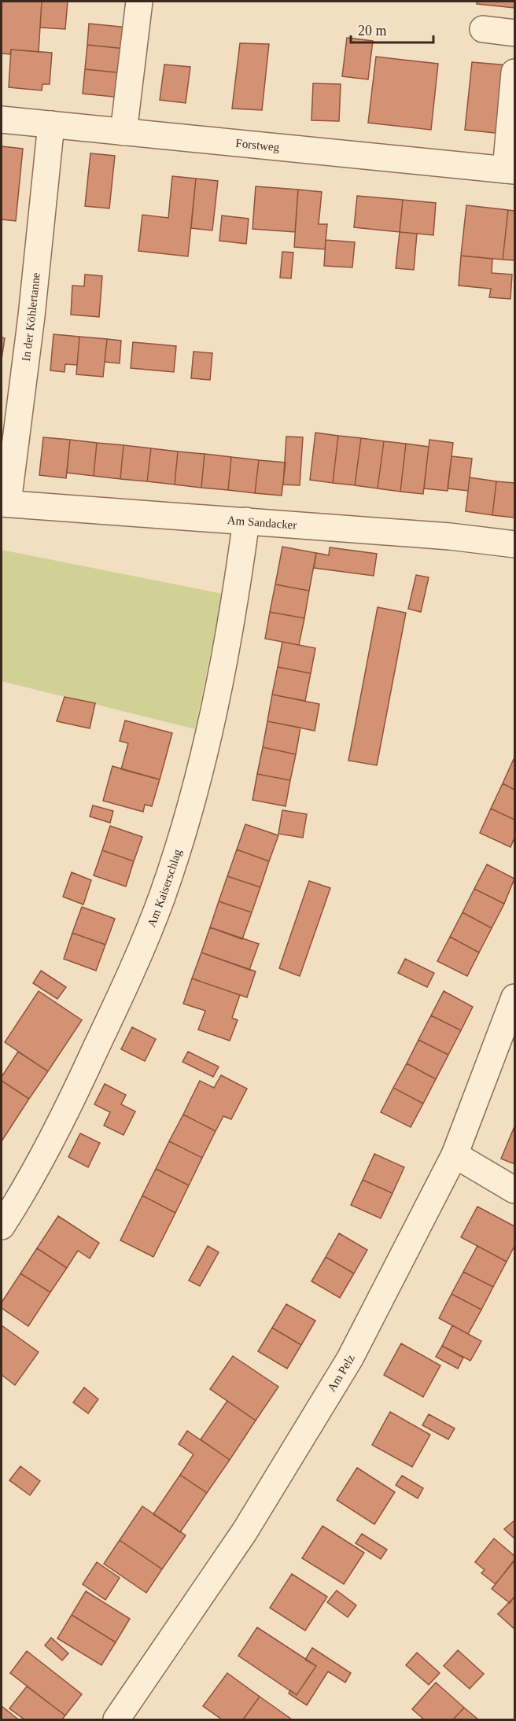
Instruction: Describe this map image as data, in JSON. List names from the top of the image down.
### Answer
{
  "streets": {
    "street": [
      "Forstweg",
      "In der Köhlertanne",
      "Am Sandacker",
      "Am Kaiserschlag",
      "Am Pelz"
    ]
  },
  "crossings": [
    ["Forstweg", "In der Köhlertanne"],
    ["In der Köhlertanne", "Am Sandacker"],
    ["Am Sandacker", "Am Kaiserschlag"]
  ],
  "scale_bar": "20 m"
}
